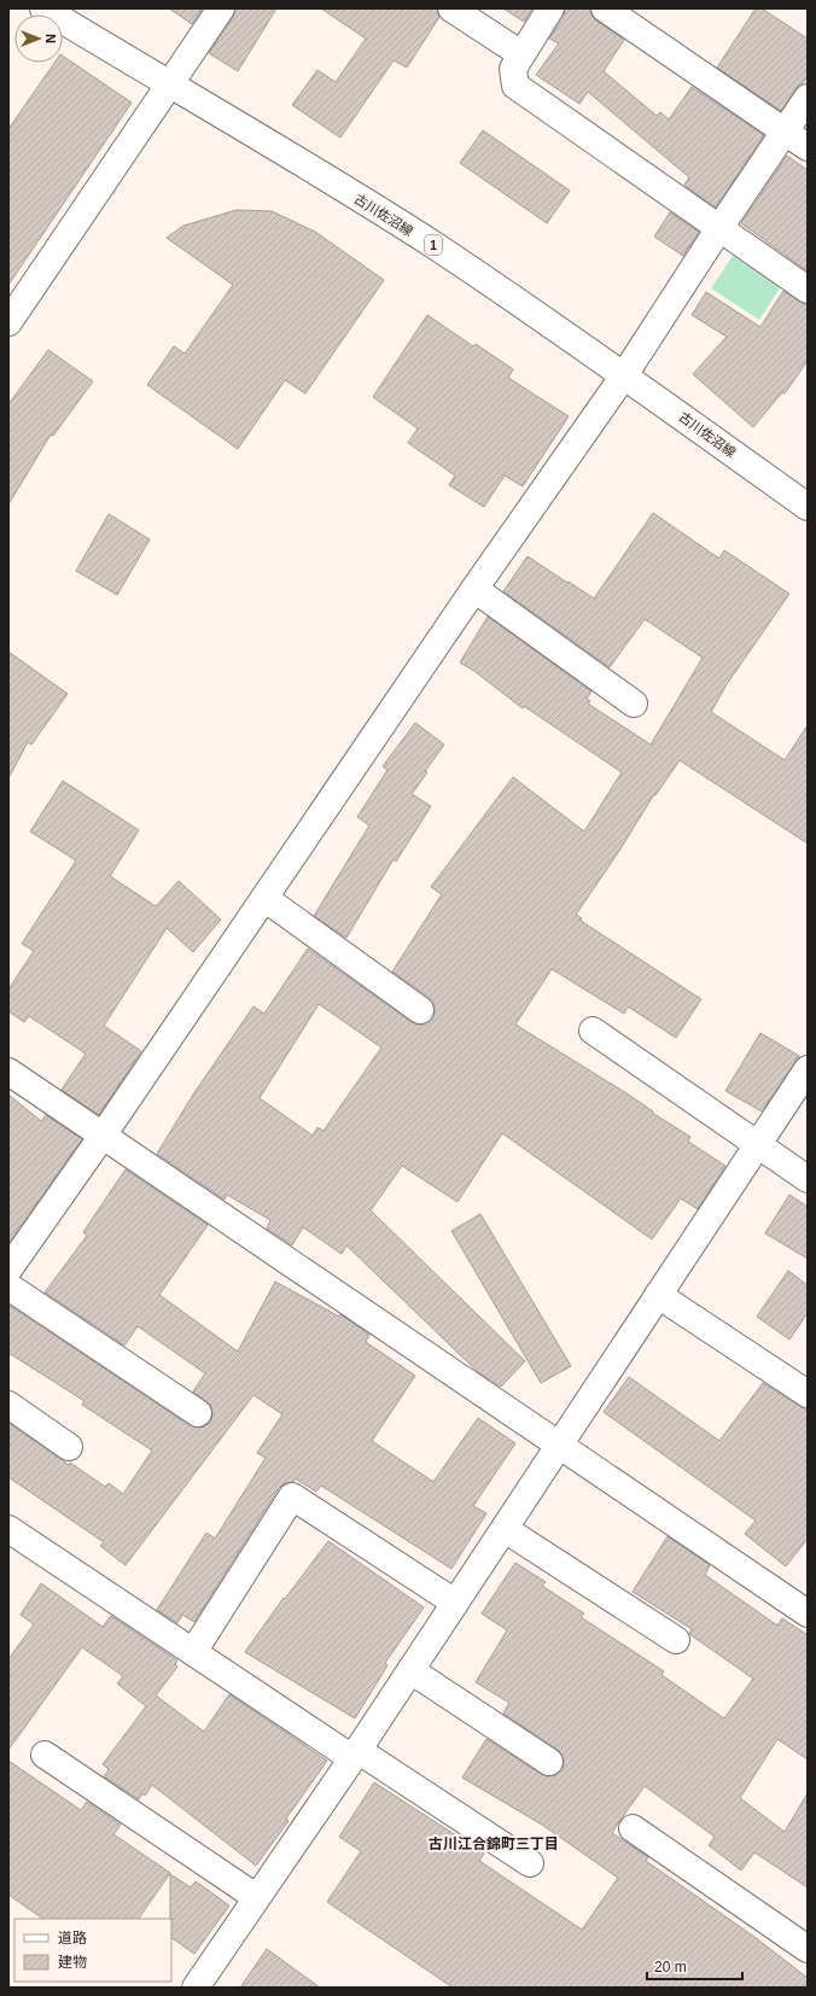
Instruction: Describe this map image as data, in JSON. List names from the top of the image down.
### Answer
{
  "streets": {
    "street": ["古川佐沼線", "1"]
  },
  "districts": ["古川江合錦町三丁目"],
  "legend": ["道路", "建物"],
  "scale_bar": "20 m",
  "north": "right"
}
